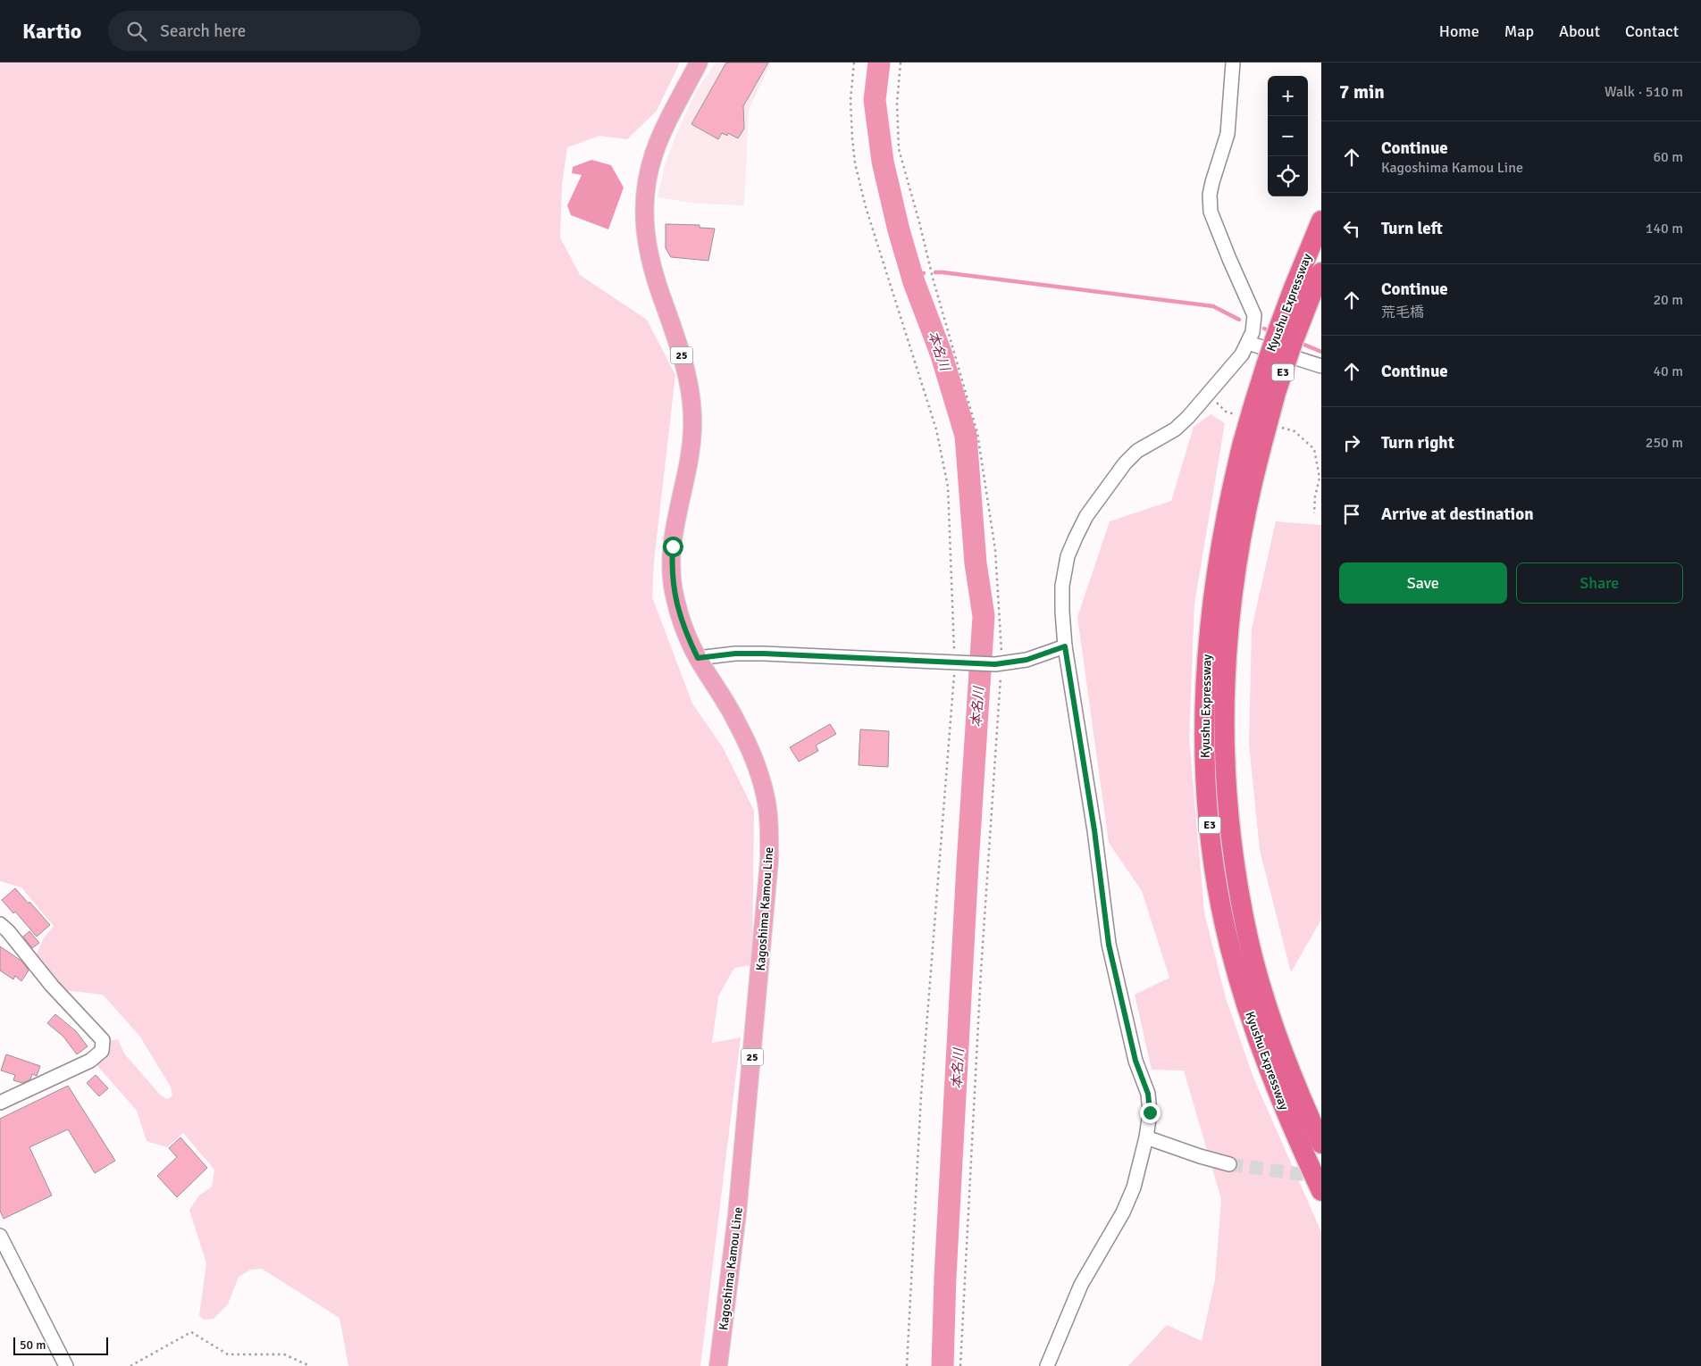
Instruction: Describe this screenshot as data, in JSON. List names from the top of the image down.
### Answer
{
  "streets": {
    "highway": ["Kyushu Expressway", "E3"],
    "main road": ["25", "Kagoshima Kamou Line"]
  },
  "water": ["本名川"],
  "scale_bar": "50 m",
  "page": {
    "header": "Kartio",
    "search": "Search here",
    "nav": [
      "Home",
      "Map",
      "About",
      "Contact"
    ],
    "heading": ["7 min", "Walk · 510 m"],
    "map_buttons": ["+", "−"],
    "list": [
      ["Continue", "Kagoshima Kamou Line", "60 m"],
      ["Turn left", "140 m"],
      ["Continue", "荒毛橋", "20 m"],
      ["Continue", "40 m"],
      ["Turn right", "250 m"],
      "Arrive at destination"
    ],
    "buttons": ["Save", "Share"],
    "scale": "50 m"
  }
}
